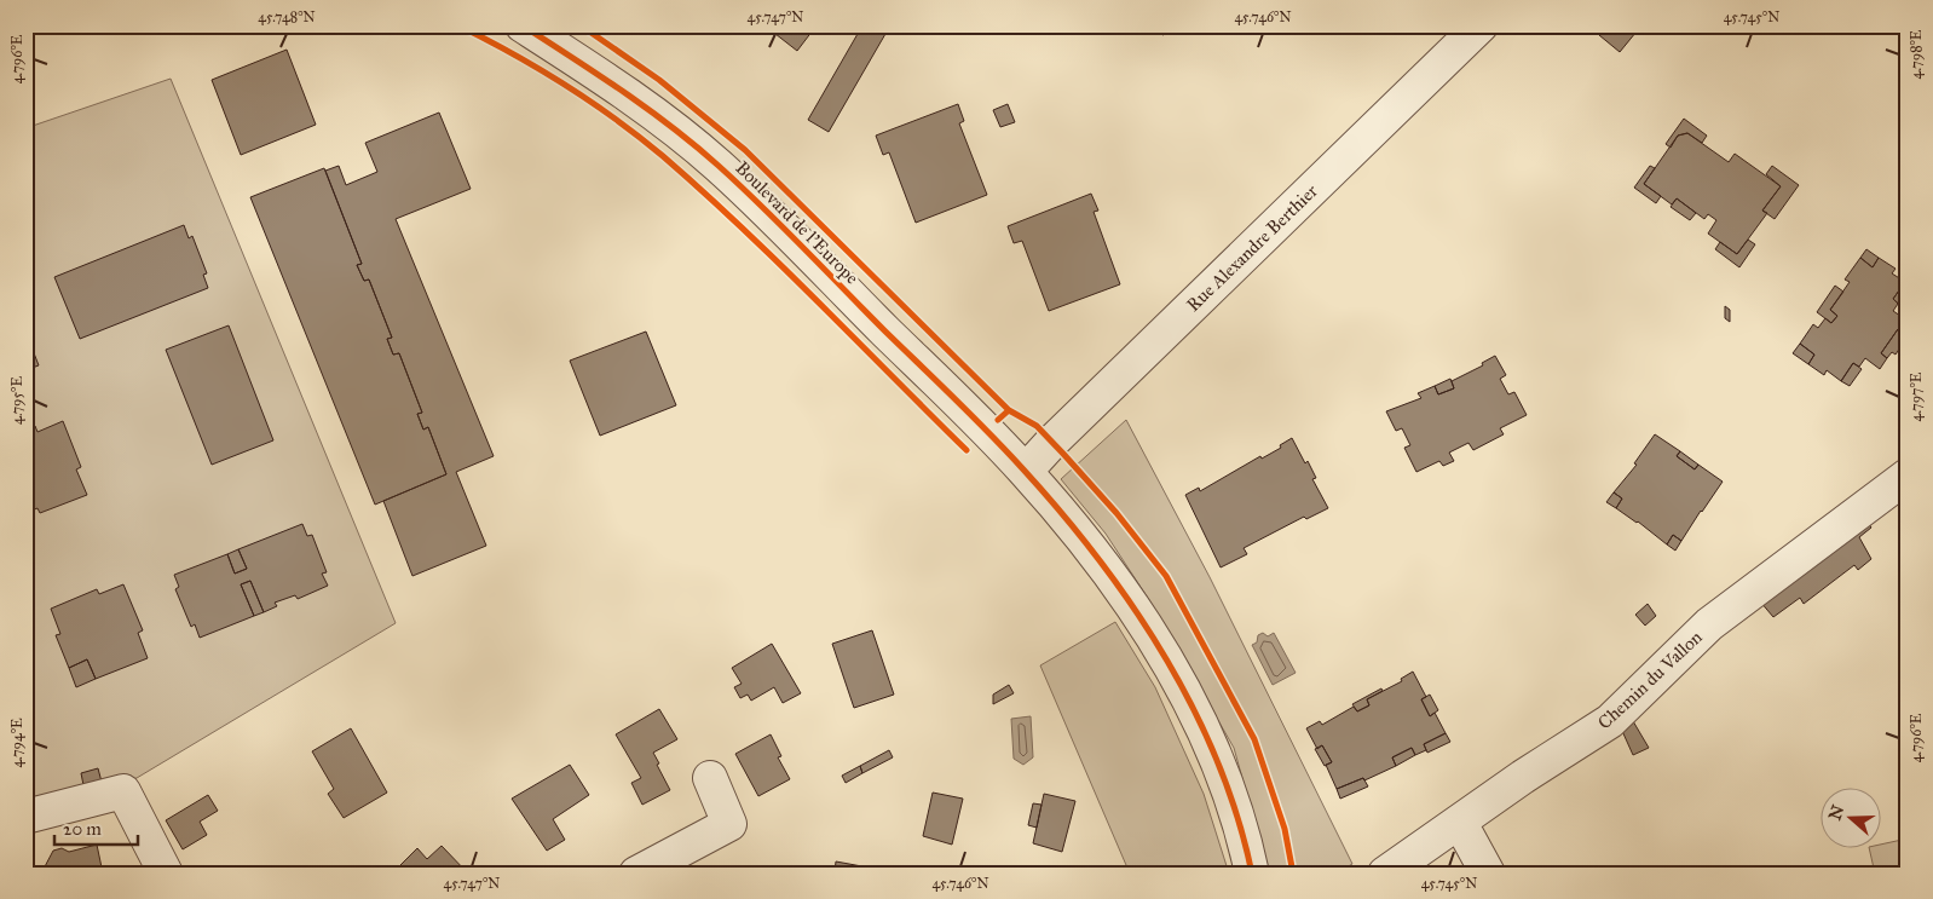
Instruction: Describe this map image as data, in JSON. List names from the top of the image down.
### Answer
{
  "streets": {
    "street": ["Boulevard de l'Europe", "Rue Alexandre Berthier", "Chemin du Vallon"]
  },
  "crossings": [
    ["Boulevard de l'Europe", "Rue Alexandre Berthier"]
  ],
  "scale_bar": "20 m",
  "north": "left",
  "coordinates": [
    "45.748°N",
    "45.747°N",
    "45.746°N",
    "45.745°N",
    "4.798°E",
    "4.796°E",
    "4.797°E",
    "4.795°E",
    "4.794°E"
  ]
}
